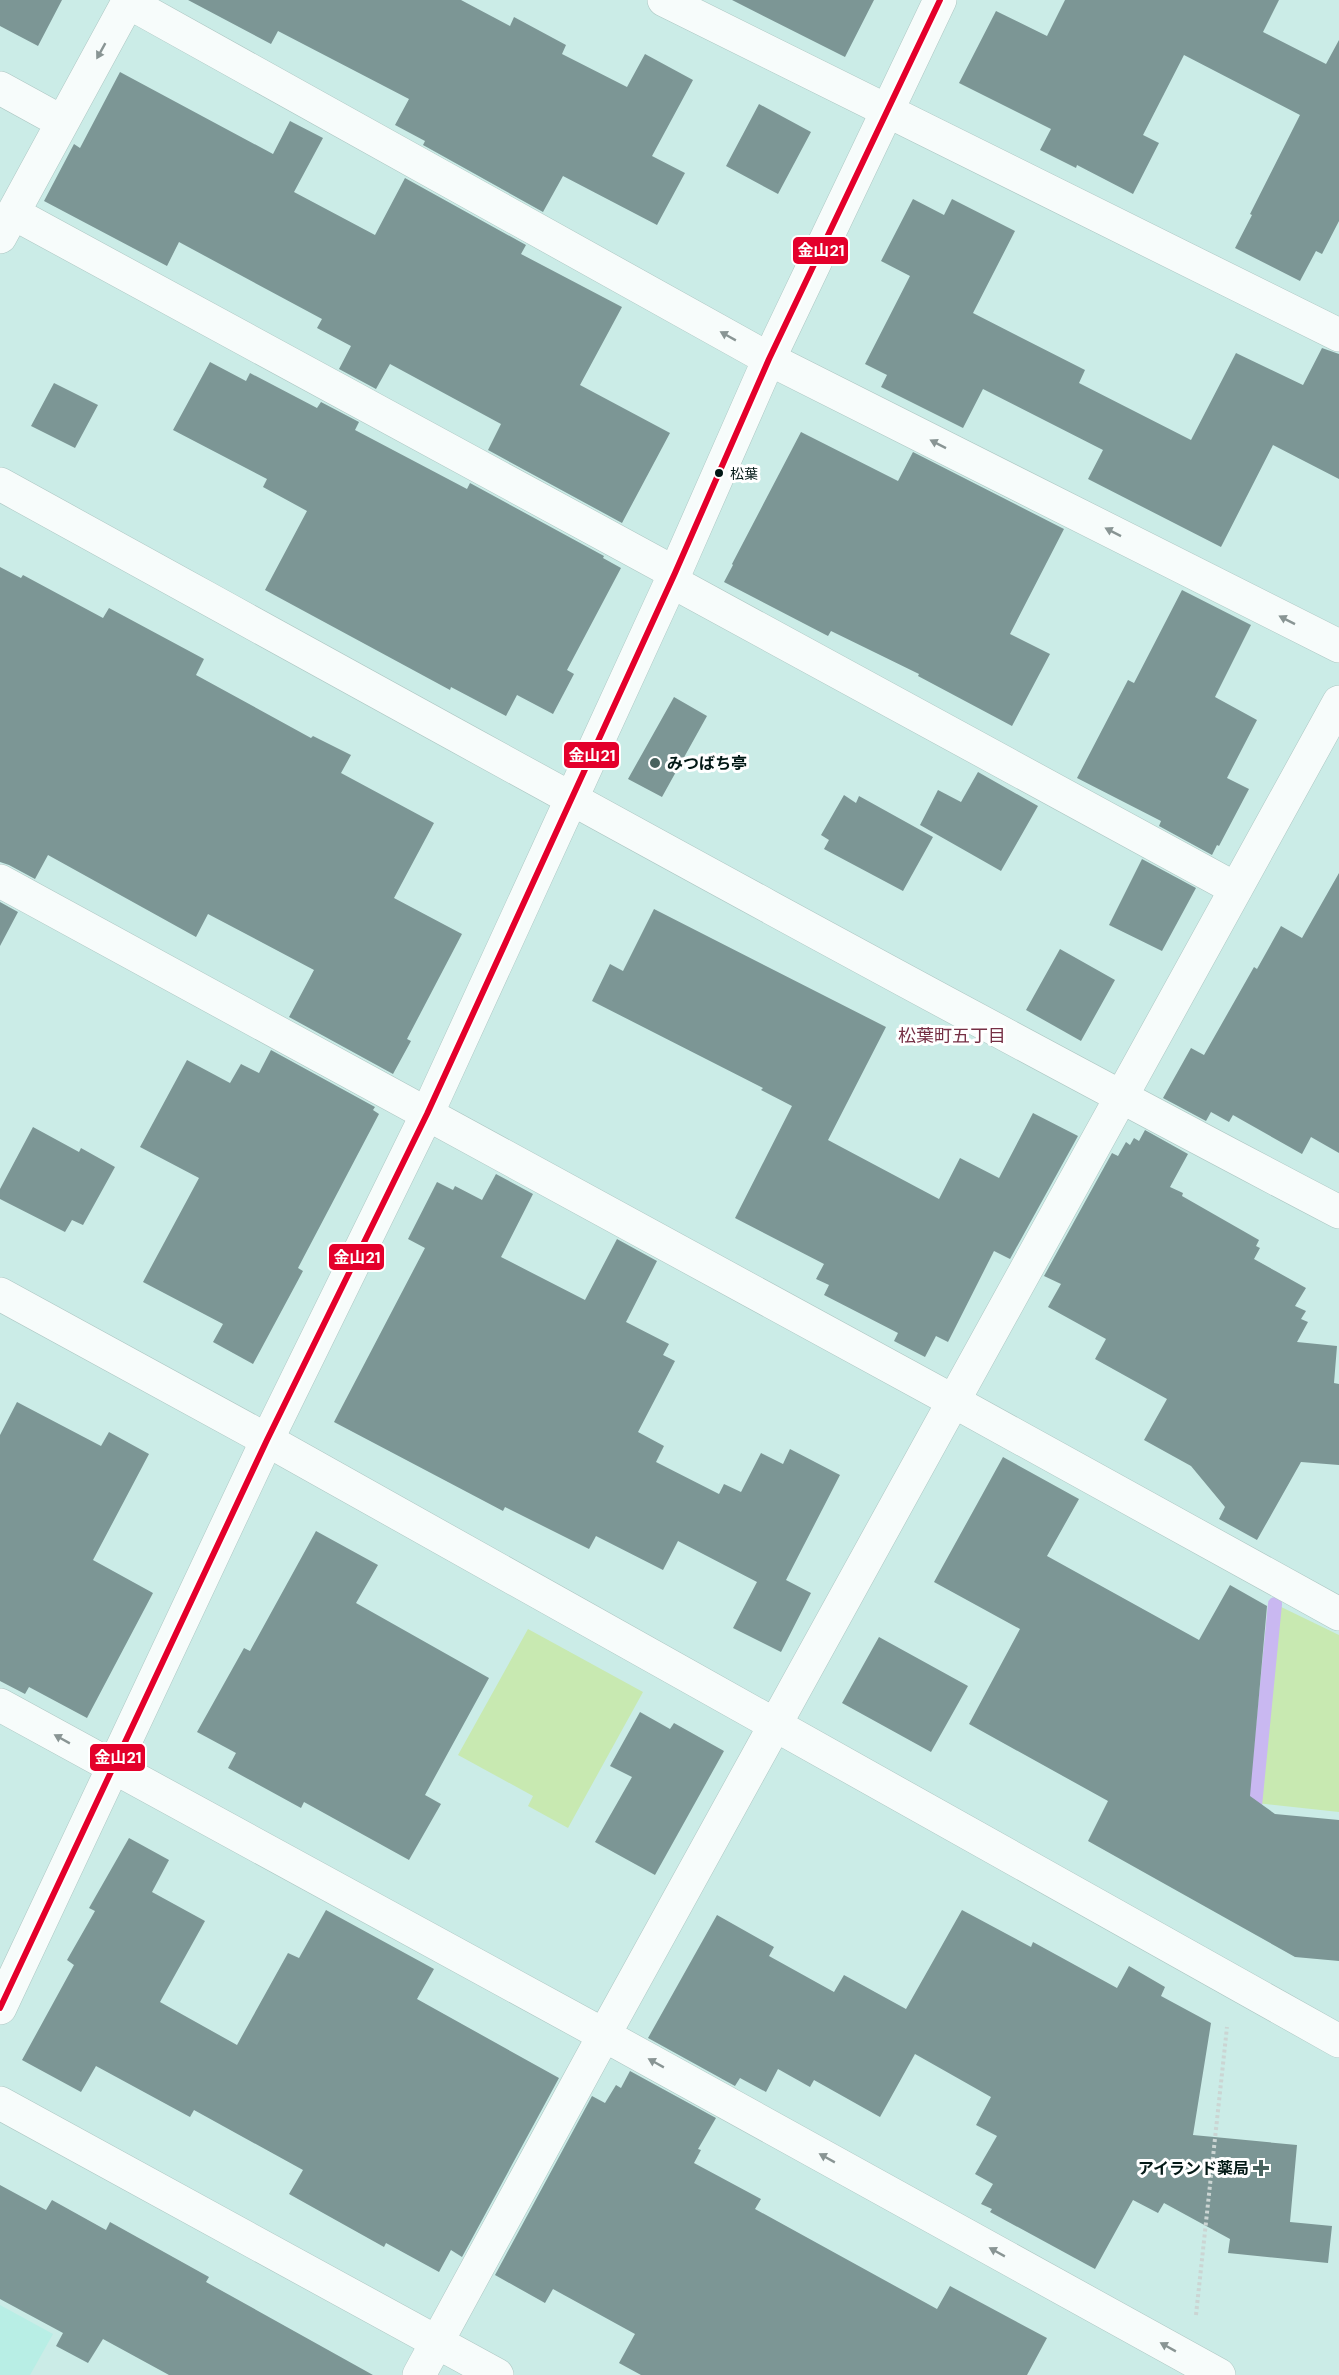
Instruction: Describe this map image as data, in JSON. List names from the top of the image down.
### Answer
{
  "districts": ["松葉町五丁目"],
  "places": {
    "other": ["松葉", "みつばち亭"],
    "health": ["アイランド薬局"]
  },
  "lines": ["transit line 金山21"]
}
